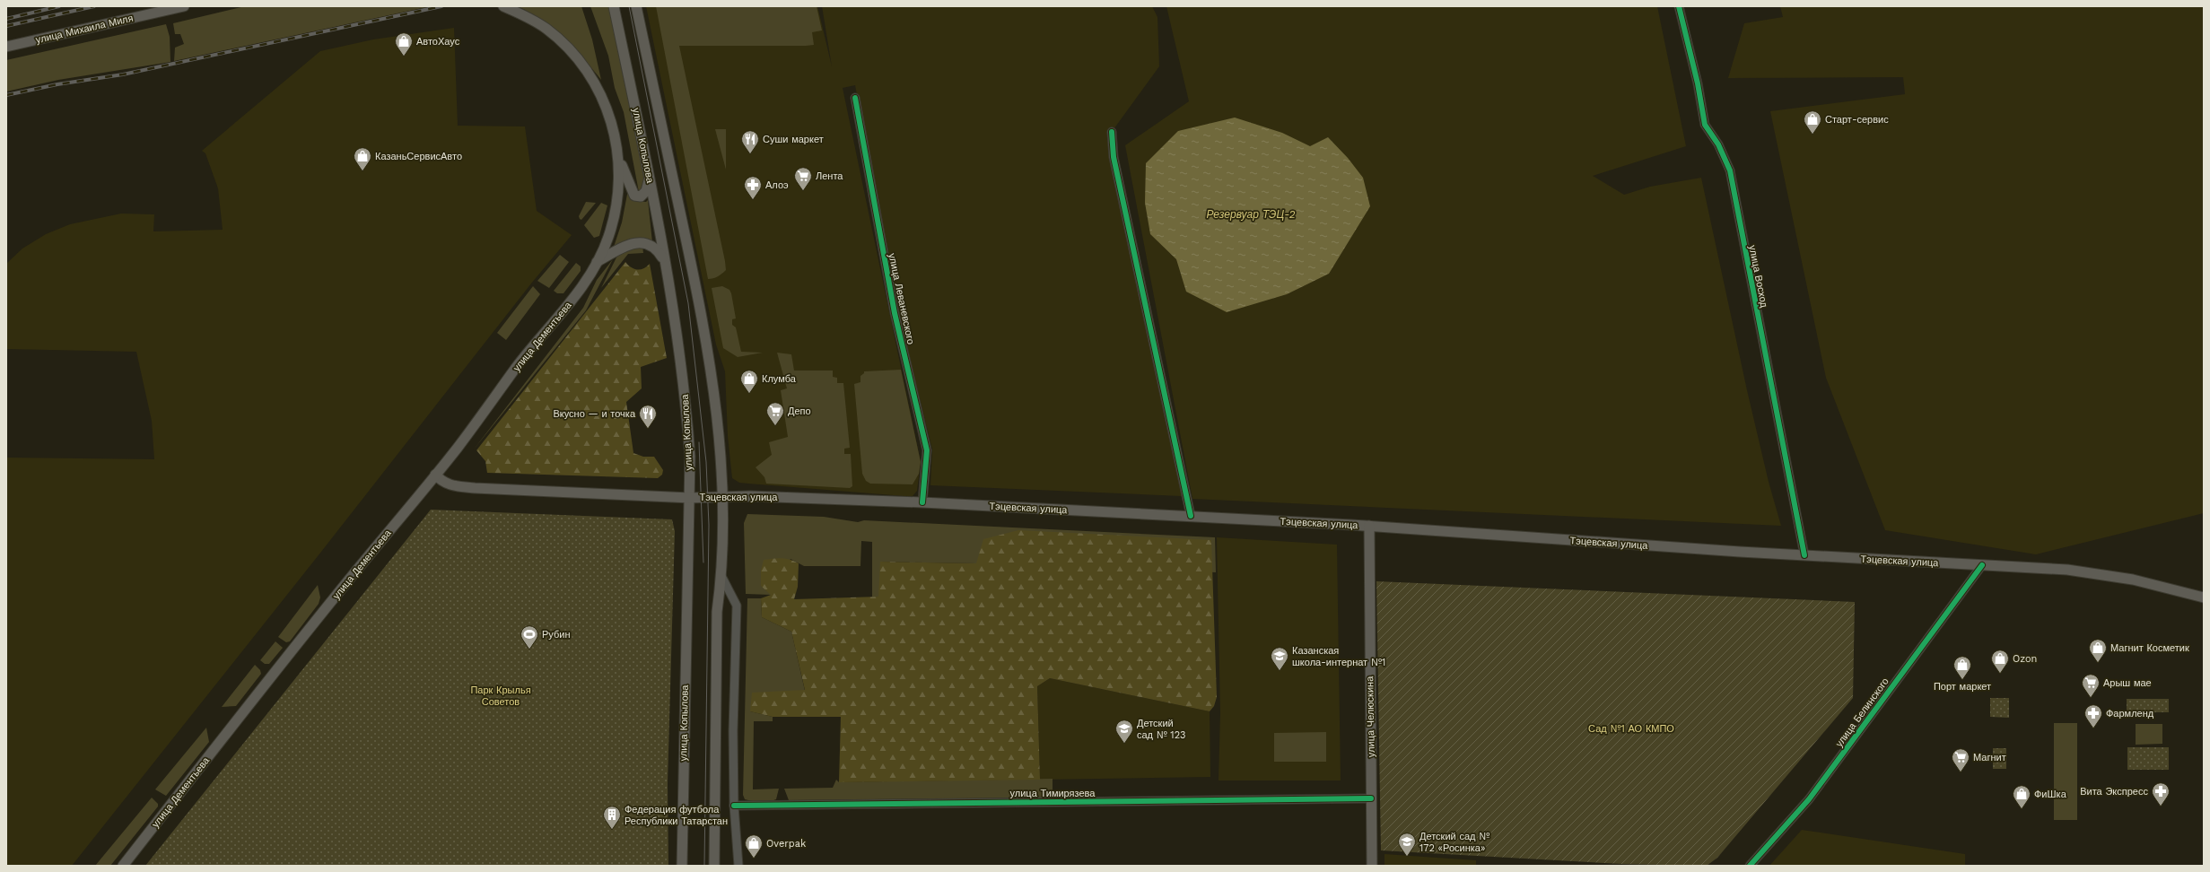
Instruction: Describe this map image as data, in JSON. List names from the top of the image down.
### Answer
{
  "streets": {
    "main road": [
      "улица Михаила Миля",
      "улица Копылова",
      "улица Дементьева",
      "Тэцевская улица",
      "улица Челюскина"
    ],
    "street": [
      "улица Восход",
      "улица Леваневского",
      "улица Белинского",
      "улица Тимирязева"
    ]
  },
  "crossings": [
    ["улица Копылова", "Тэцевская улица"],
    ["улица Восход", "Тэцевская улица"],
    ["улица Леваневского", "Тэцевская улица"],
    ["улица Дементьева", "Тэцевская улица"],
    ["Тэцевская улица", "улица Белинского"],
    ["Тэцевская улица", "улица Челюскина"],
    ["улица Челюскина", "улица Тимирязева"]
  ],
  "water": ["Резервуар ТЭЦ-2"],
  "parks": ["Парк Крылья Советов", "Сад №1 АО КМПО"],
  "places": {
    "shop": [
      "АвтоХаус",
      "Старт-сервис",
      "КазаньСервисАвто",
      "Клумба",
      "Магнит Косметик",
      "Ozon",
      "Порт маркет",
      "ФиШка",
      "Overpak"
    ],
    "restaurant": ["Суши маркет", "Вкусно — и точка"],
    "supermarket": [
      "Лента",
      "Депо",
      "Арыш мае",
      "Магнит"
    ],
    "pharmacy": ["Алоэ", "Фармленд", "Вита Экспресс"],
    "sports": ["Рубин"],
    "school or university": ["Казанская школа-интернат №1", "Детский сад № 123", "Детский сад № 172 «Росинка»"],
    "building": ["Федерация футбола Республики Татарстан"]
  }
}
